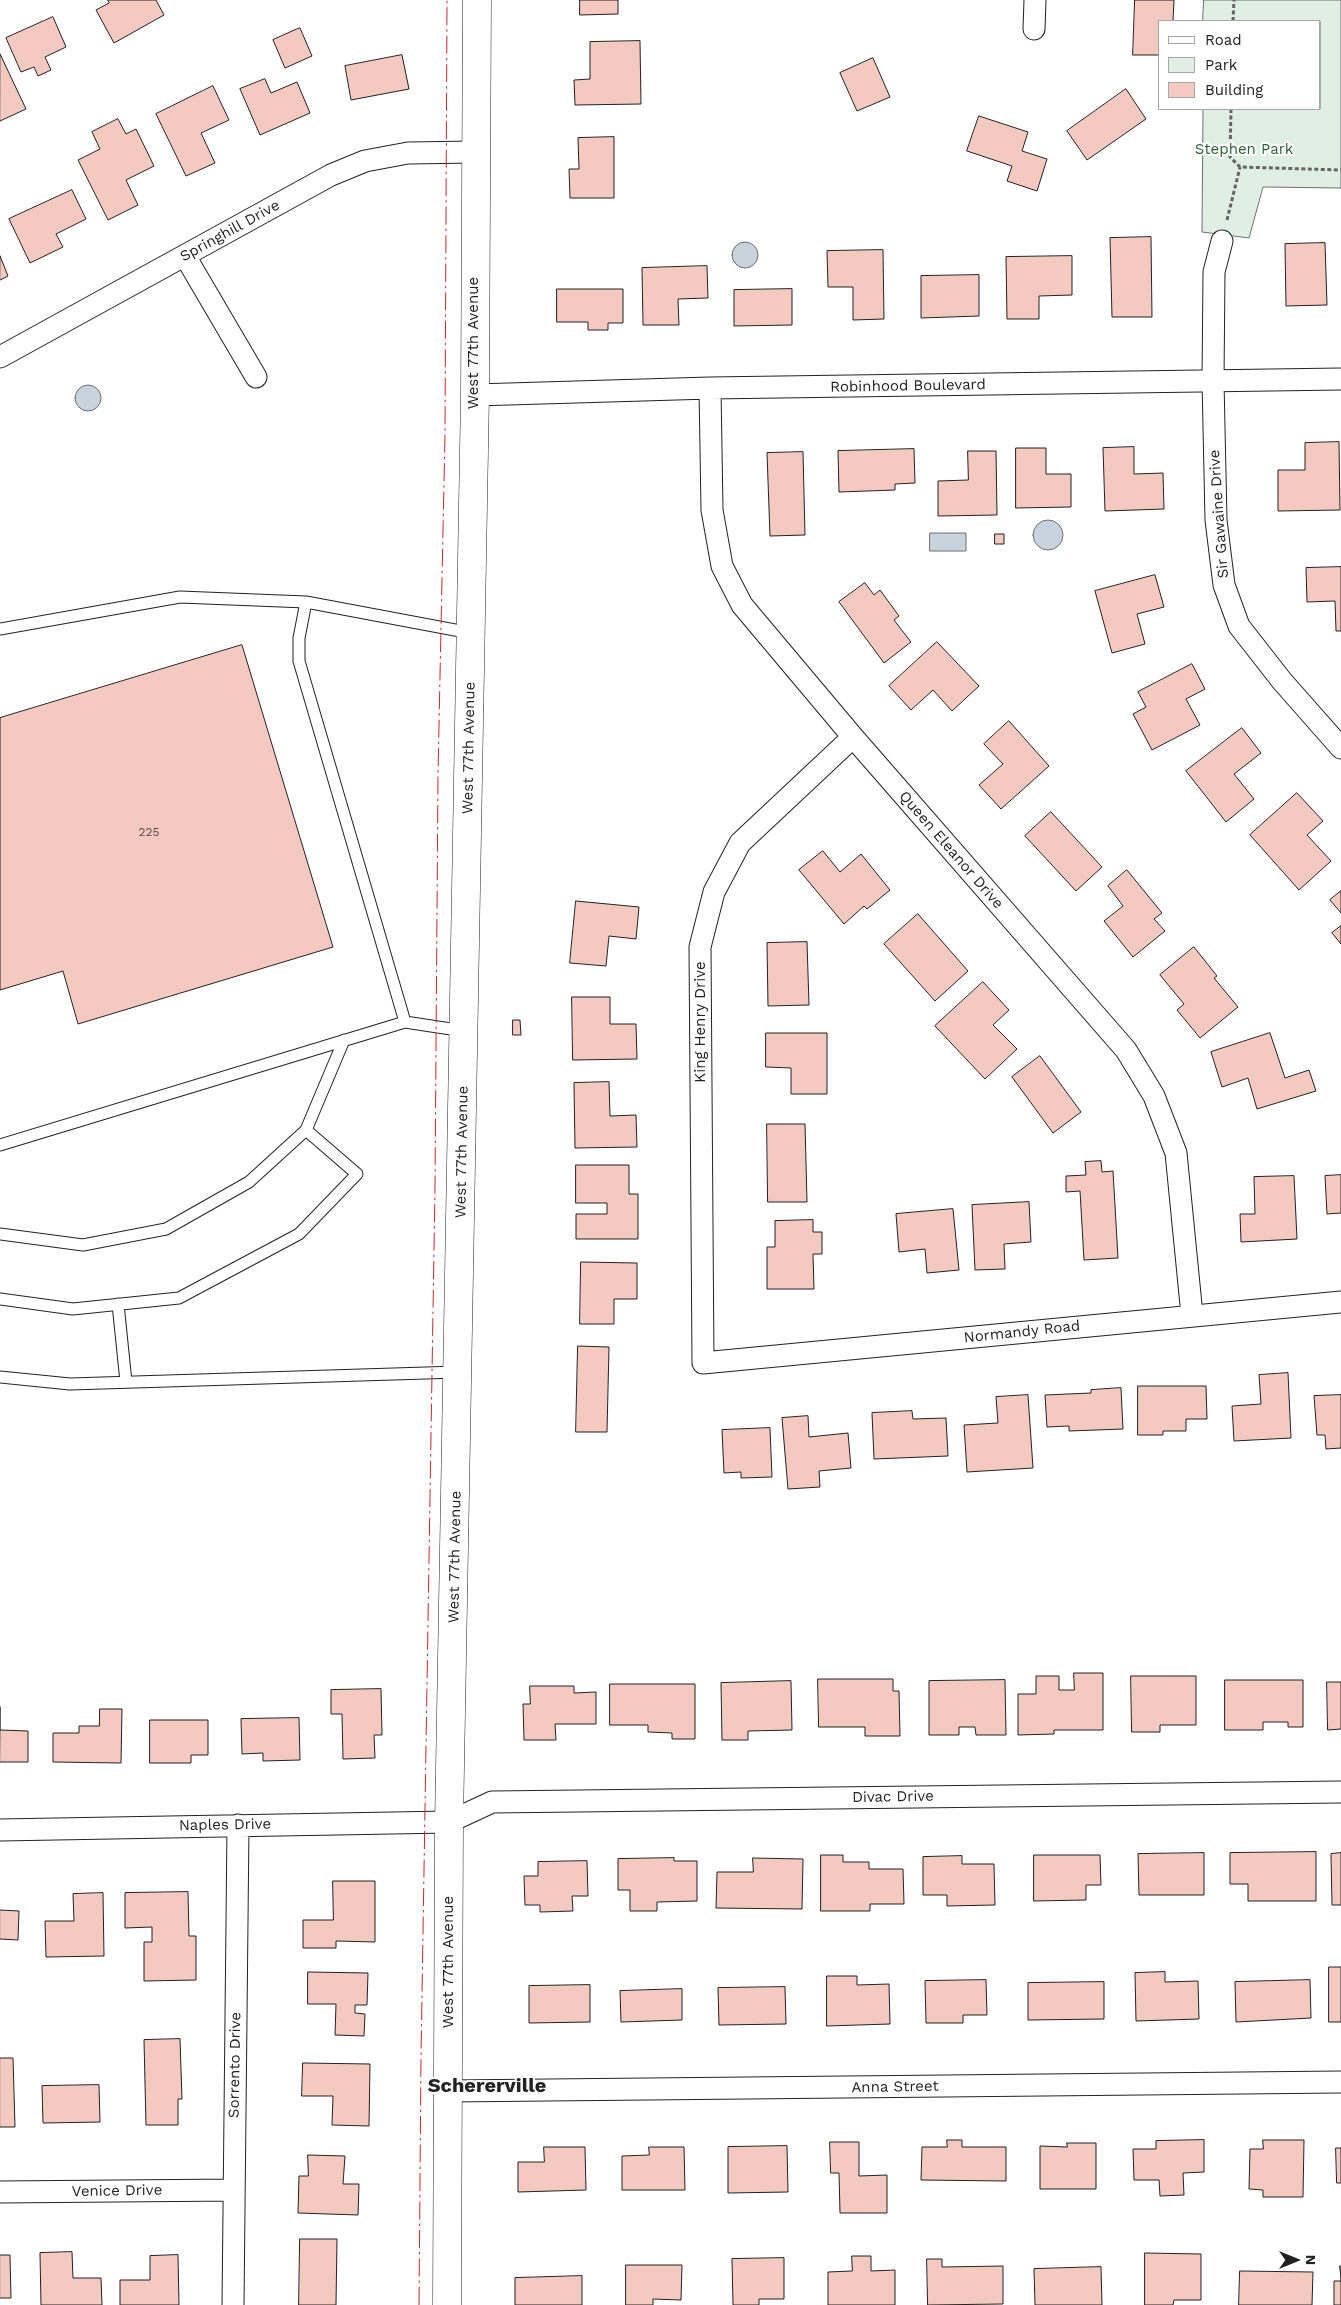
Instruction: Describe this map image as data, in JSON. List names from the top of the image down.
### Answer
{
  "streets": {
    "street": [
      "Springhill Drive",
      "West 77th Avenue",
      "Robinhood Boulevard",
      "Sir Gawaine Drive",
      "Queen Eleanor Drive",
      "King Henry Drive",
      "Normandy Road",
      "Divac Drive",
      "Naples Drive",
      "Sorrento Drive",
      "Anna Street",
      "Venice Drive"
    ]
  },
  "crossings": [
    ["Springhill Drive", "West 77th Avenue"],
    ["West 77th Avenue", "Robinhood Boulevard"],
    ["West 77th Avenue", "Divac Drive"],
    ["West 77th Avenue", "Naples Drive"],
    ["West 77th Avenue", "Anna Street"],
    ["Robinhood Boulevard", "Sir Gawaine Drive"],
    ["Robinhood Boulevard", "Queen Eleanor Drive"],
    ["Queen Eleanor Drive", "King Henry Drive"],
    ["Queen Eleanor Drive", "Normandy Road"],
    ["King Henry Drive", "Normandy Road"],
    ["Divac Drive", "Naples Drive"],
    ["Naples Drive", "Sorrento Drive"],
    ["Sorrento Drive", "Venice Drive"]
  ],
  "districts": ["Schererville"],
  "parks": ["Stephen Park"],
  "house_numbers": ["225"],
  "legend": ["Road", "Park", "Building"],
  "north": "right"
}
